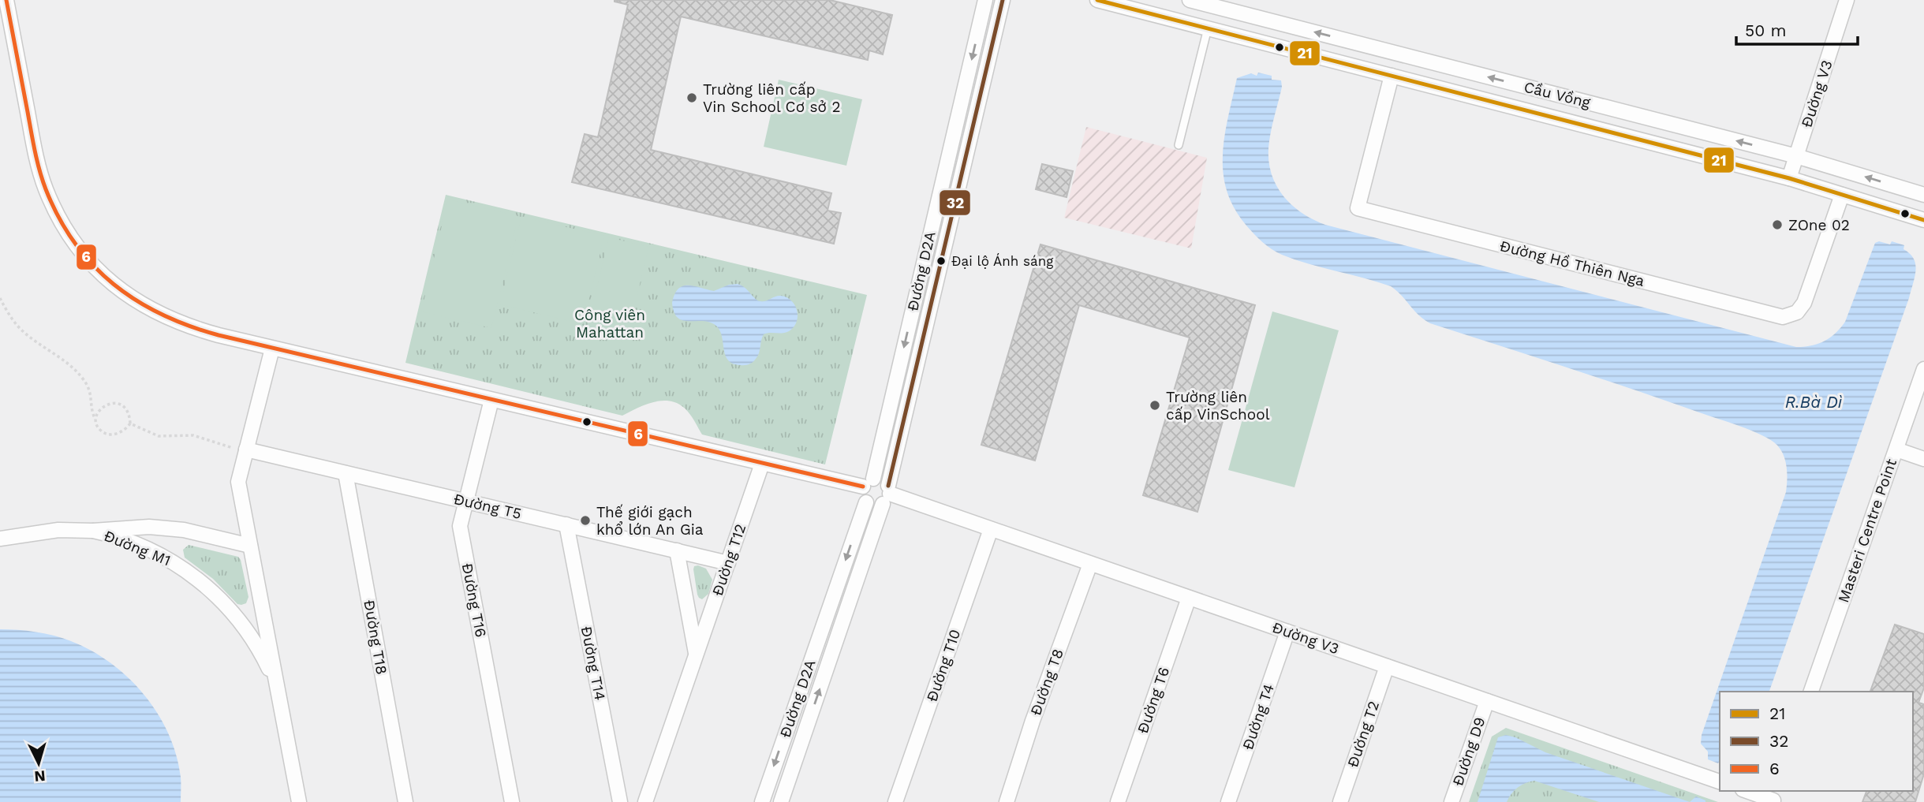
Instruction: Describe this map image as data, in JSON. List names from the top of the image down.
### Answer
{
  "streets": {
    "street": [
      "Đường V3",
      "Cầu Vồng",
      "Đường Hồ Thiên Nga",
      "Đường D2A",
      "Đường T5",
      "Masteri Centre Point",
      "Đường M1",
      "Đường T12",
      "Đường T16",
      "Đường T18",
      "Đường T14",
      "Đường T10",
      "Đường T8",
      "Đường T6",
      "Đường T4",
      "Đường T2",
      "Đường D9"
    ]
  },
  "crossings": [
    ["Đường V3", "Cầu Vồng"],
    ["Đường V3", "Đường D2A"],
    ["Đường V3", "Đường T10"],
    ["Đường V3", "Đường T8"],
    ["Đường V3", "Đường T6"],
    ["Đường V3", "Đường T4"],
    ["Đường V3", "Đường T2"],
    ["Đường V3", "Đường D9"],
    ["Cầu Vồng", "Đường Hồ Thiên Nga"],
    ["Đường T5", "Đường M1"],
    ["Đường T5", "Đường T12"],
    ["Đường T5", "Đường T16"],
    ["Đường T5", "Đường T18"],
    ["Đường T5", "Đường T14"]
  ],
  "water": ["R.Bà Dì"],
  "parks": ["Công viên Mahattan"],
  "places": [
    "Trường liên cấp Vin School Cơ sở 2",
    "ZOne 02",
    "Đại lộ Ánh sáng",
    "Trường liên cấp VinSchool",
    "Thế giới gạch khổ lớn An Gia"
  ],
  "lines": ["transit line 21", "transit line 32", "transit line 6"],
  "legend": ["21", "32", "6"],
  "scale_bar": "50 m",
  "north": "bottom"
}
